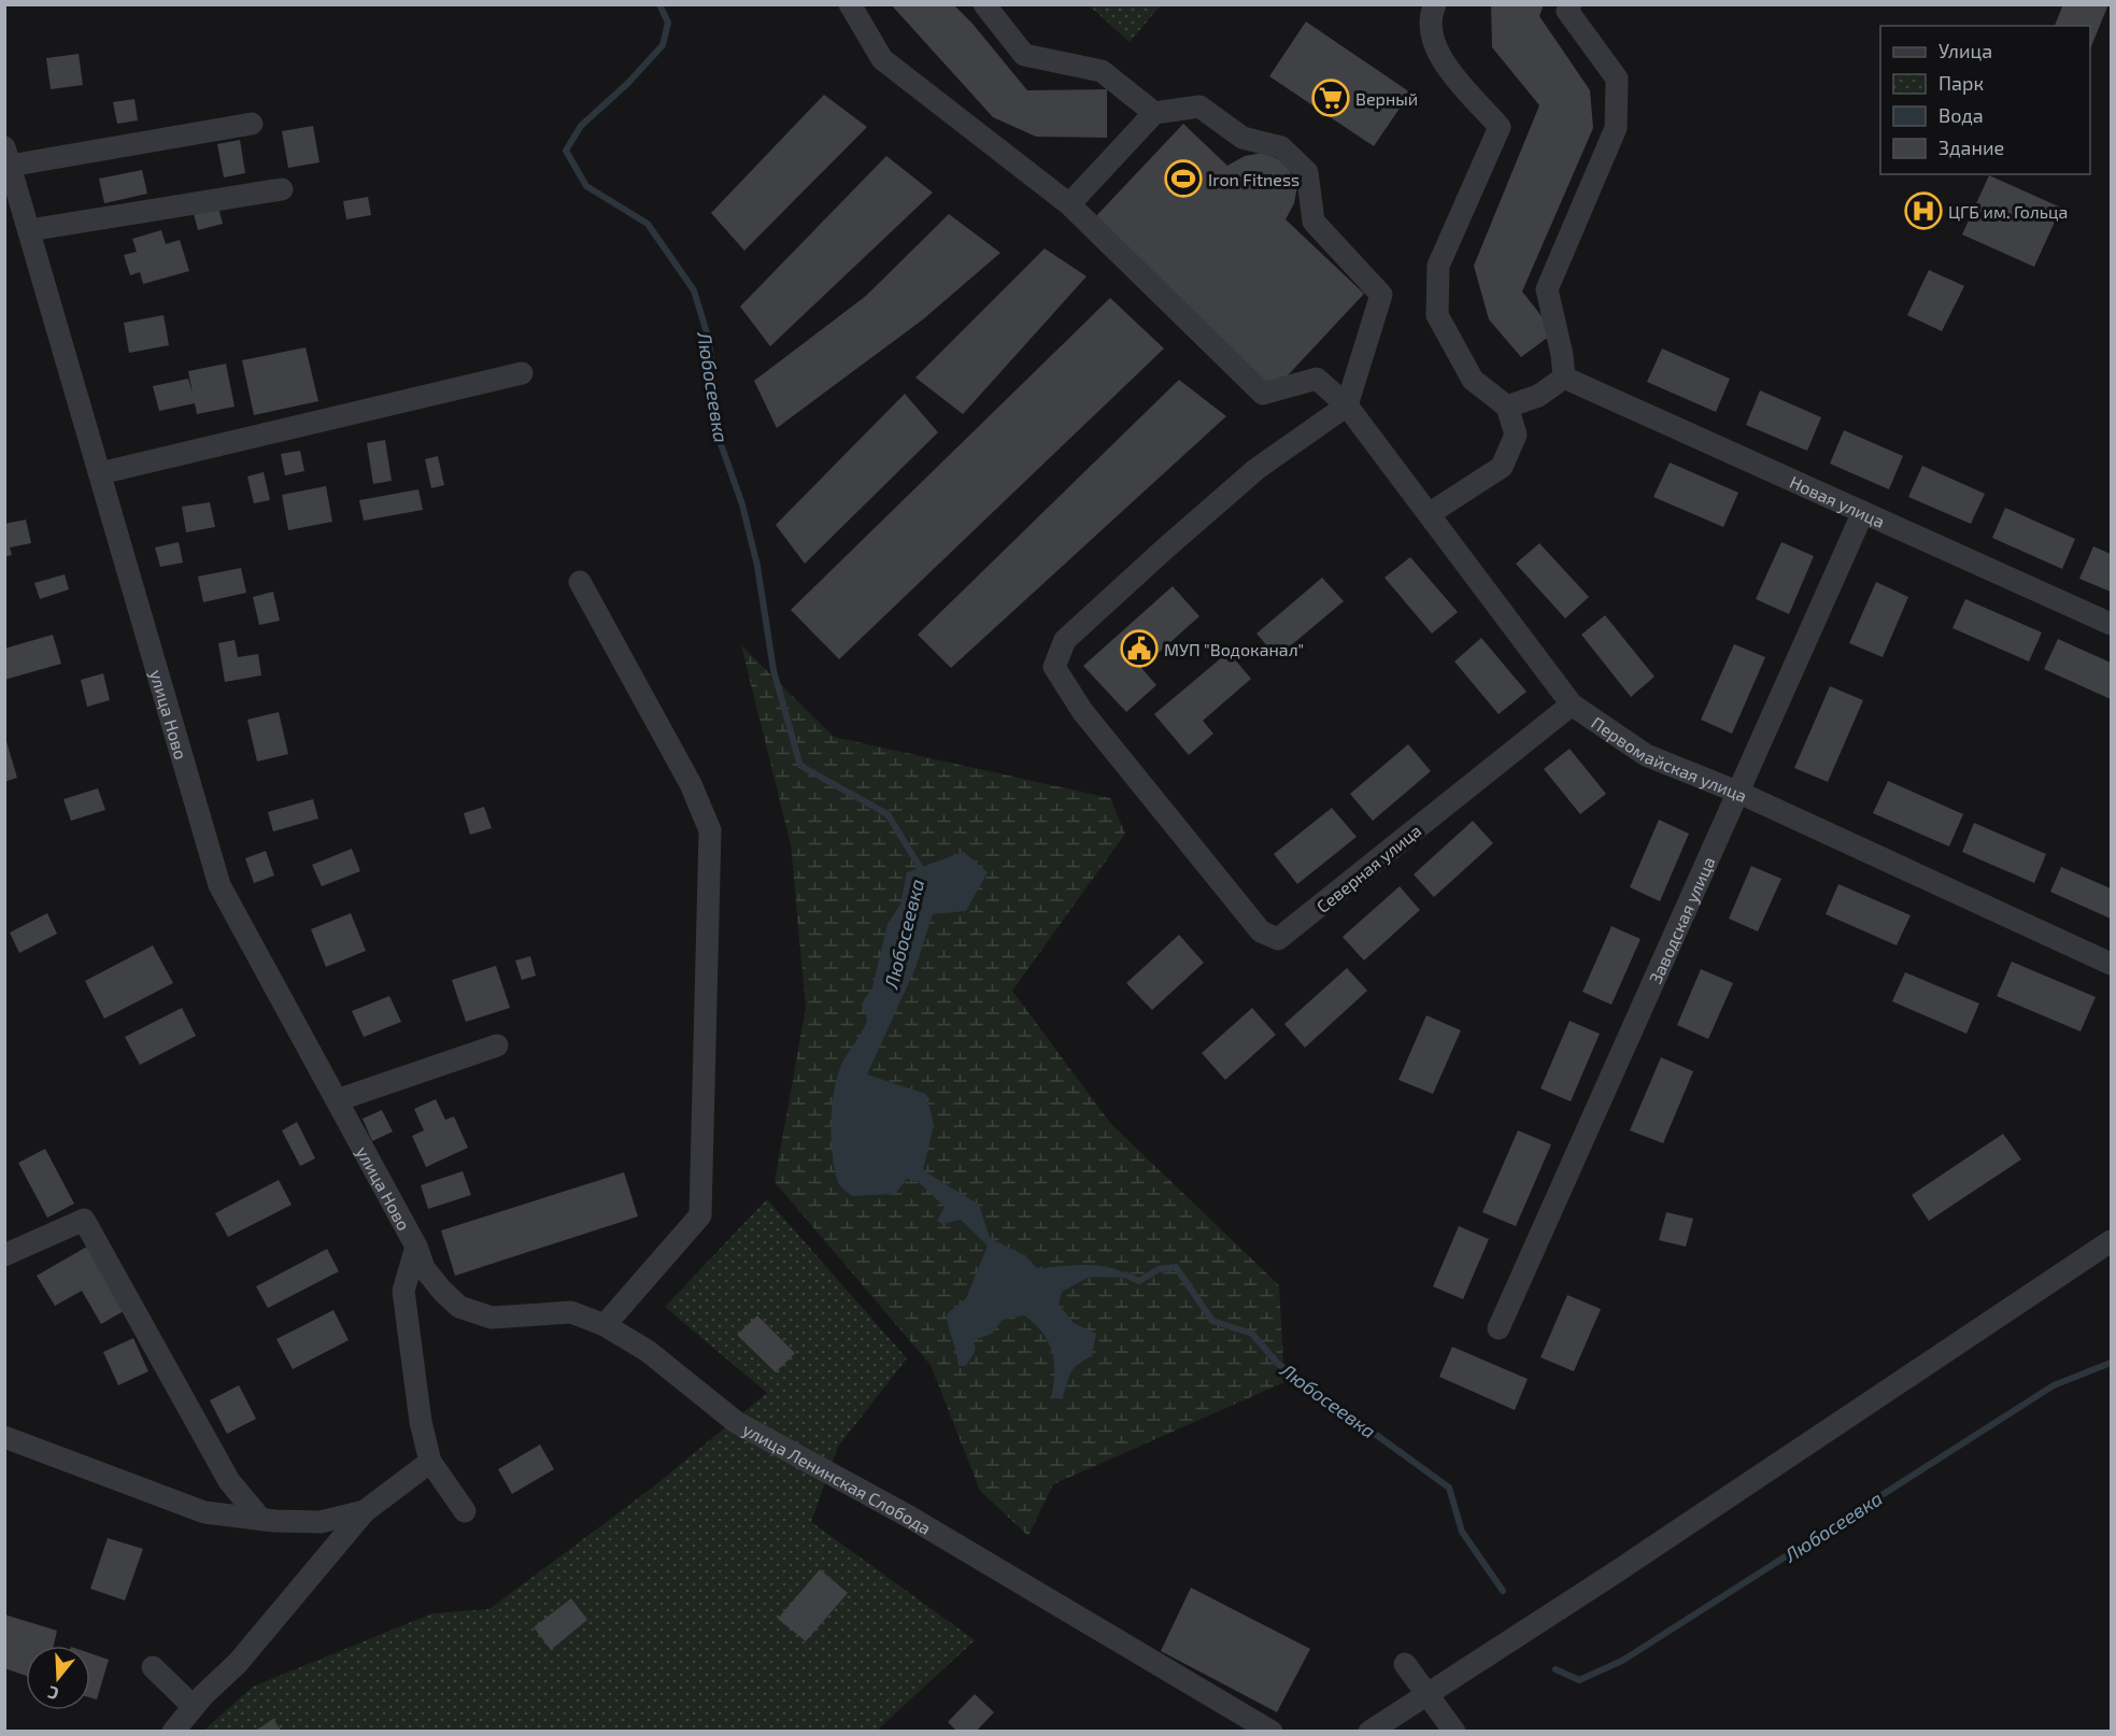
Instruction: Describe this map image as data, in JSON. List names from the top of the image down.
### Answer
{
  "streets": {
    "street": [
      "Новая улица",
      "улица Ново",
      "Первомайская улица",
      "Северная улица",
      "Заводская улица",
      "улица Ленинская Слобода"
    ]
  },
  "crossings": [
    ["Новая улица", "Заводская улица"],
    ["улица Ново", "улица Ленинская Слобода"],
    ["Первомайская улица", "Северная улица"],
    ["Первомайская улица", "Заводская улица"]
  ],
  "water": ["Любосеевка"],
  "places": {
    "supermarket": ["Верный"],
    "sports": ["Iron Fitness"],
    "hospital": ["ЦГБ им. Гольца"],
    "public building": ["МУП \"Водоканал\""]
  },
  "legend": [
    "Улица",
    "Парк",
    "Вода",
    "Здание"
  ],
  "north": "bottom"
}
